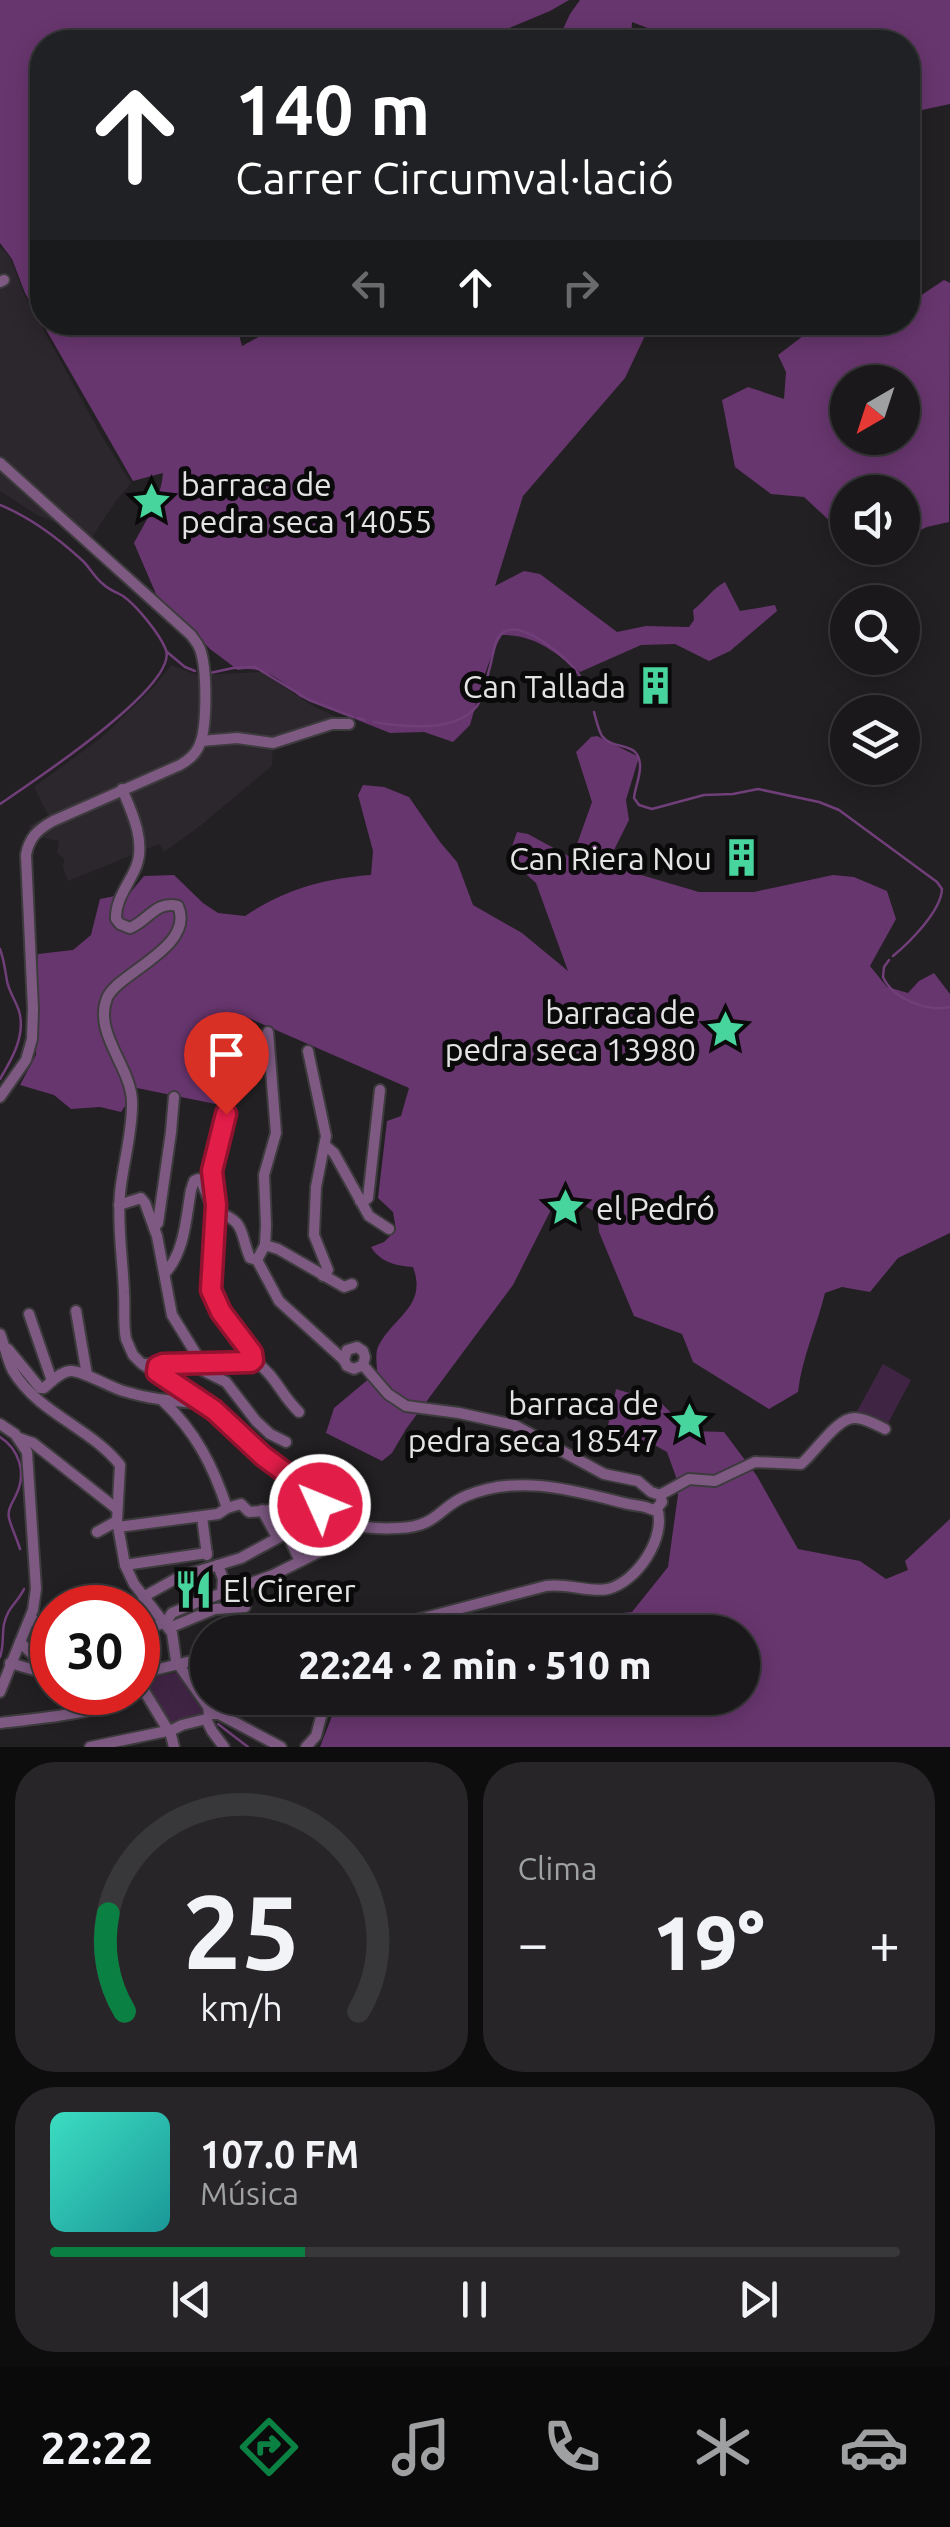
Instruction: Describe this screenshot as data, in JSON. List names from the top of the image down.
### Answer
{
  "places": {
    "place": [
      "barraca de pedra seca 14055",
      "barraca de pedra seca 13980",
      "el Pedró",
      "barraca de pedra seca 18547"
    ],
    "building": ["Can Tallada", "Can Riera Nou"],
    "restaurant": ["El Cirerer"]
  },
  "north": "bottom left",
  "page": {
    "turn": ["140 m", "Carrer Circumval·lació"],
    "limit": "30",
    "trip": "22:24 · 2 min · 510 m",
    "tile": "Clima",
    "heat": ["−", "19°", "+"],
    "song": ["107.0 FM", "Música"],
    "tabs": "22:22",
    "gauge": ["25", "km/h"]
  }
}
